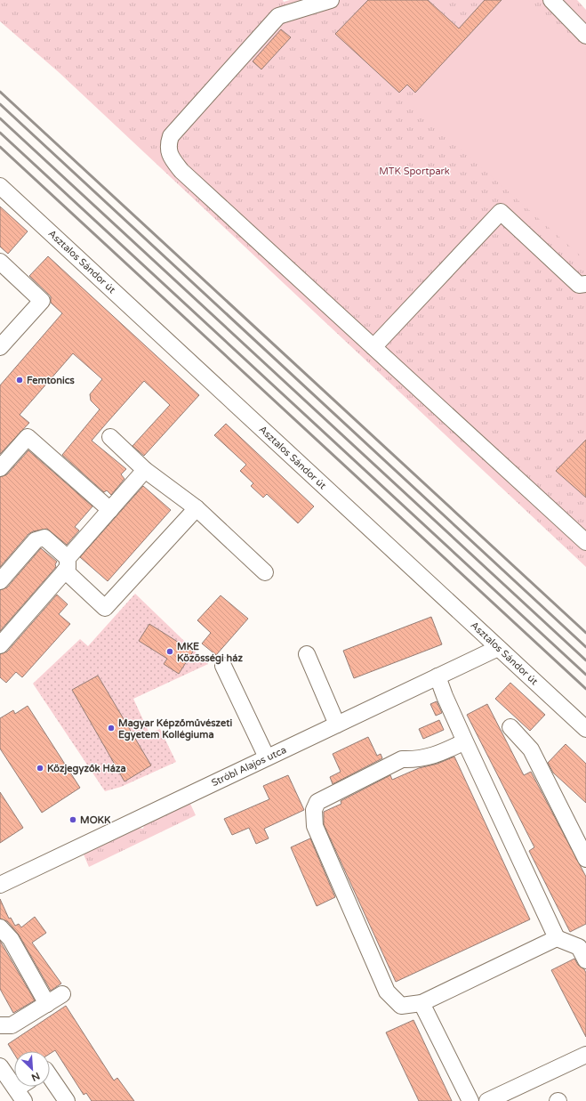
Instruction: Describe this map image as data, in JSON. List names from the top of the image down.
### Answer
{
  "streets": {
    "street": ["Asztalos Sándor út", "Stróbl Alajos utca"]
  },
  "crossings": [
    ["Asztalos Sándor út", "Stróbl Alajos utca"]
  ],
  "parks": ["MTK Sportpark"],
  "places": [
    "Femtonics",
    "MKE Közösségi ház",
    "Magyar Képzőművészeti Egyetem Kollégiuma",
    "Közjegyzők Háza",
    "MOKK"
  ],
  "north": "bottom right"
}
